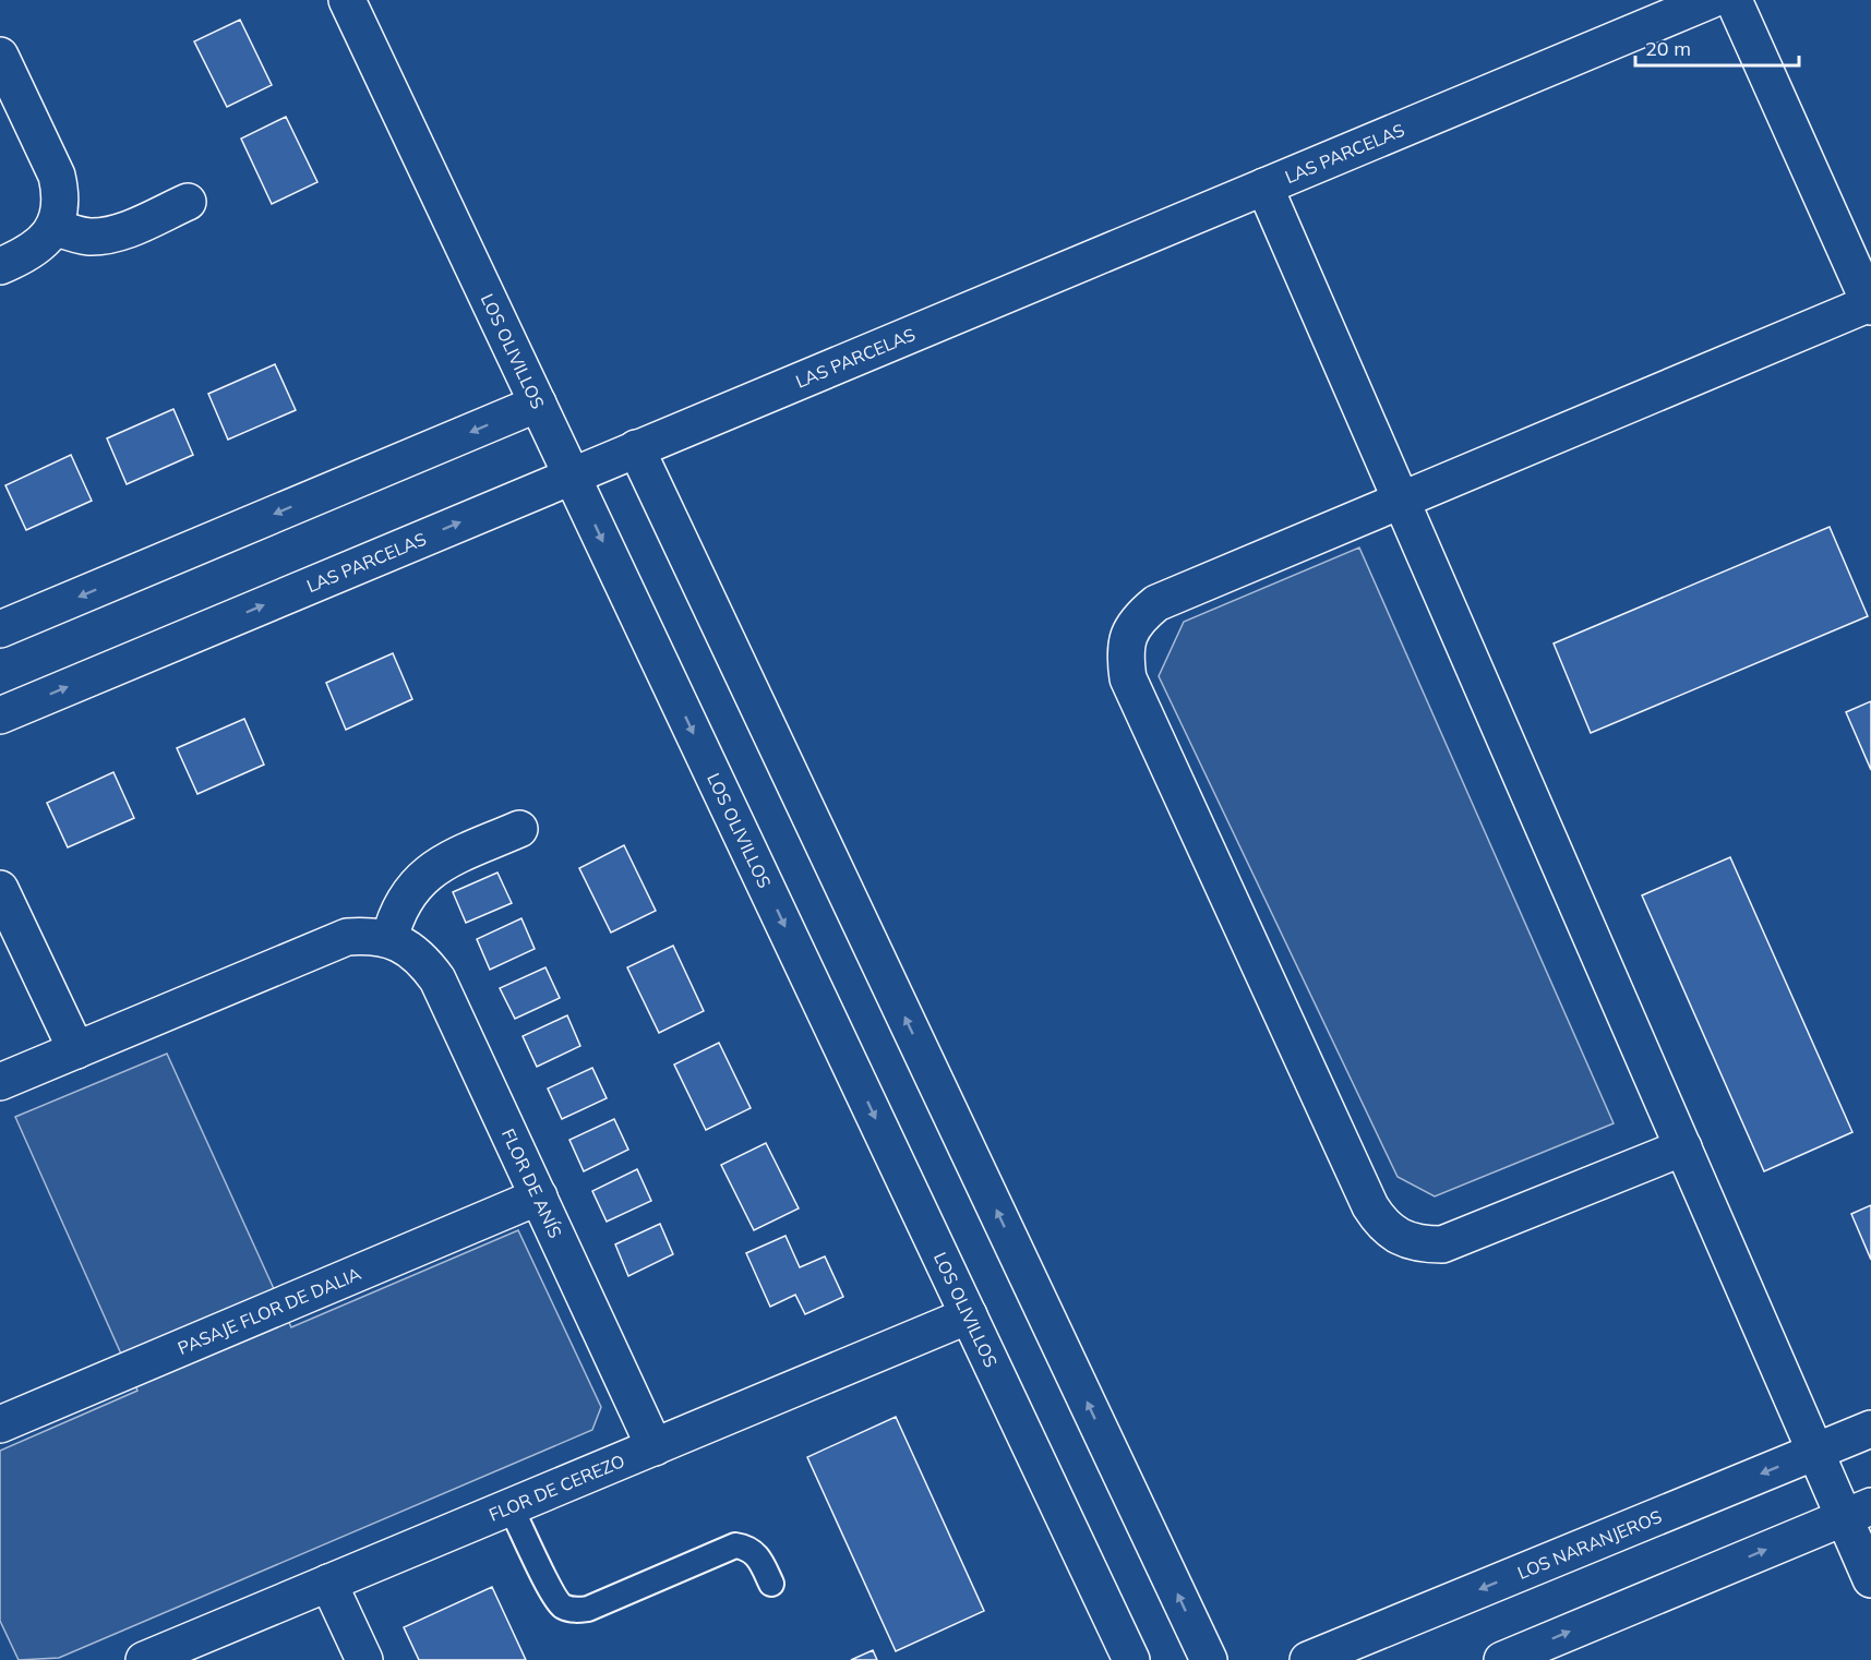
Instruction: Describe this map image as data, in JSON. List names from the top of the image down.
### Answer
{
  "streets": {
    "street": [
      "LAS PARCELAS",
      "LOS OLIVILLOS",
      "FLOR DE ANÍS",
      "PASAJE FLOR DE DALIA",
      "FLOR DE CEREZO",
      "LOS NARANJEROS"
    ]
  },
  "crossings": [
    ["LAS PARCELAS", "LOS OLIVILLOS"],
    ["LOS OLIVILLOS", "FLOR DE CEREZO"],
    ["FLOR DE ANÍS", "PASAJE FLOR DE DALIA"],
    ["FLOR DE ANÍS", "FLOR DE CEREZO"]
  ],
  "scale_bar": "20 m"
}
